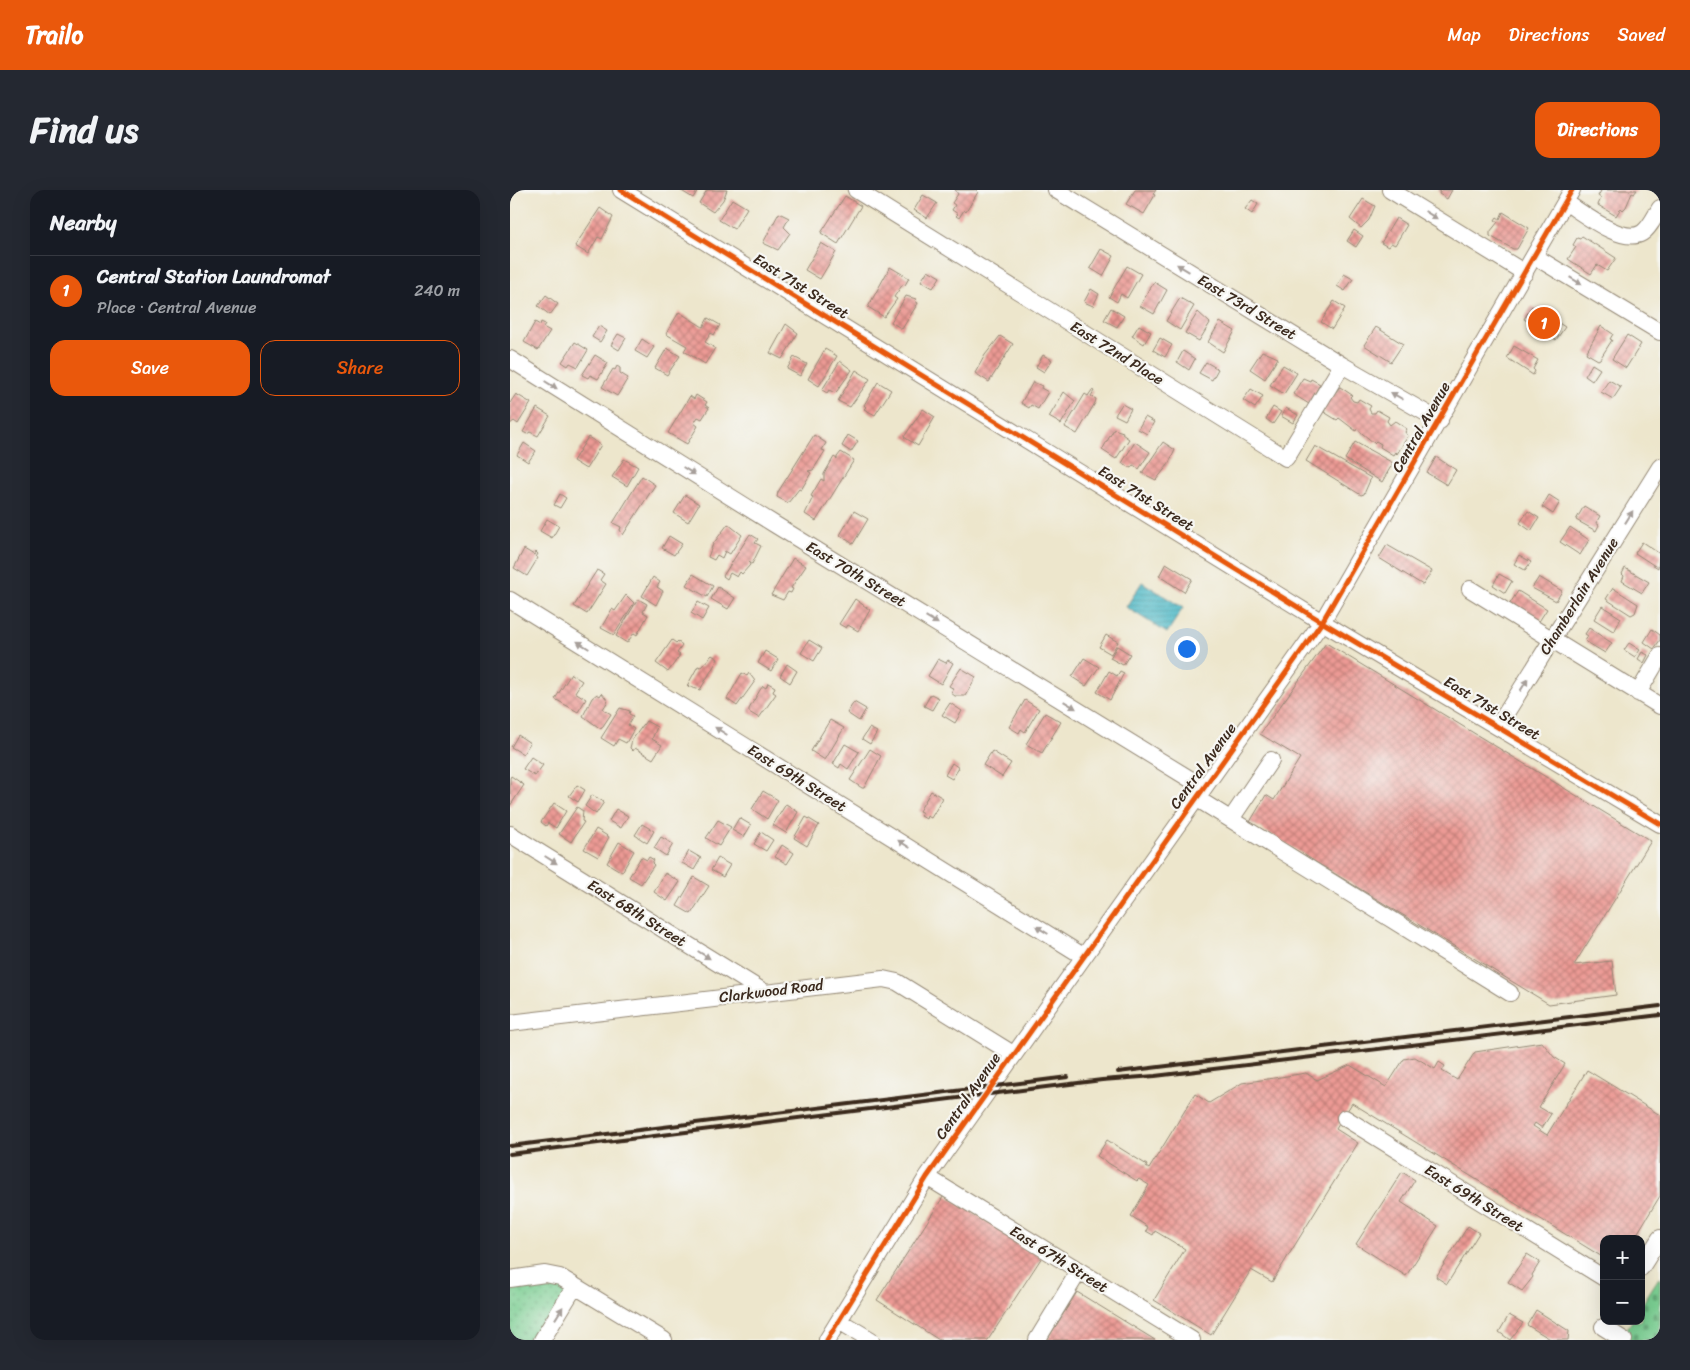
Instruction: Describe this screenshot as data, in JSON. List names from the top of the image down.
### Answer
{
  "streets": {
    "street": [
      "East 71st Street",
      "East 73rd Street",
      "East 72nd Place",
      "Central Avenue",
      "East 70th Street",
      "Chamberlain Avenue",
      "East 69th Street",
      "East 68th Street",
      "Clarkwood Road",
      "East 67th Street"
    ]
  },
  "crossings": [
    ["East 71st Street", "Central Avenue"],
    ["East 71st Street", "Chamberlain Avenue"],
    ["East 73rd Street", "East 72nd Place"],
    ["East 73rd Street", "Central Avenue"],
    ["Central Avenue", "East 70th Street"],
    ["Central Avenue", "East 69th Street"],
    ["Central Avenue", "Clarkwood Road"],
    ["Central Avenue", "East 67th Street"],
    ["East 68th Street", "Clarkwood Road"]
  ],
  "one_way": [
    "East 73rd Street",
    "East 70th Street",
    "Chamberlain Avenue",
    "East 69th Street",
    "East 68th Street"
  ],
  "page": {
    "header": "Trailo",
    "nav": ["Map", "Directions", "Saved"],
    "title": "Find us",
    "buttons": [
      "Directions",
      ["Save", "Share"]
    ],
    "heading": "Nearby",
    "list": [
      {
        "mark": "1",
        "name": "Central Station Laundromat",
        "note": "Place · Central Avenue",
        "value": "240 m"
      }
    ],
    "pins": "1",
    "map_buttons": ["+", "−"]
  }
}
